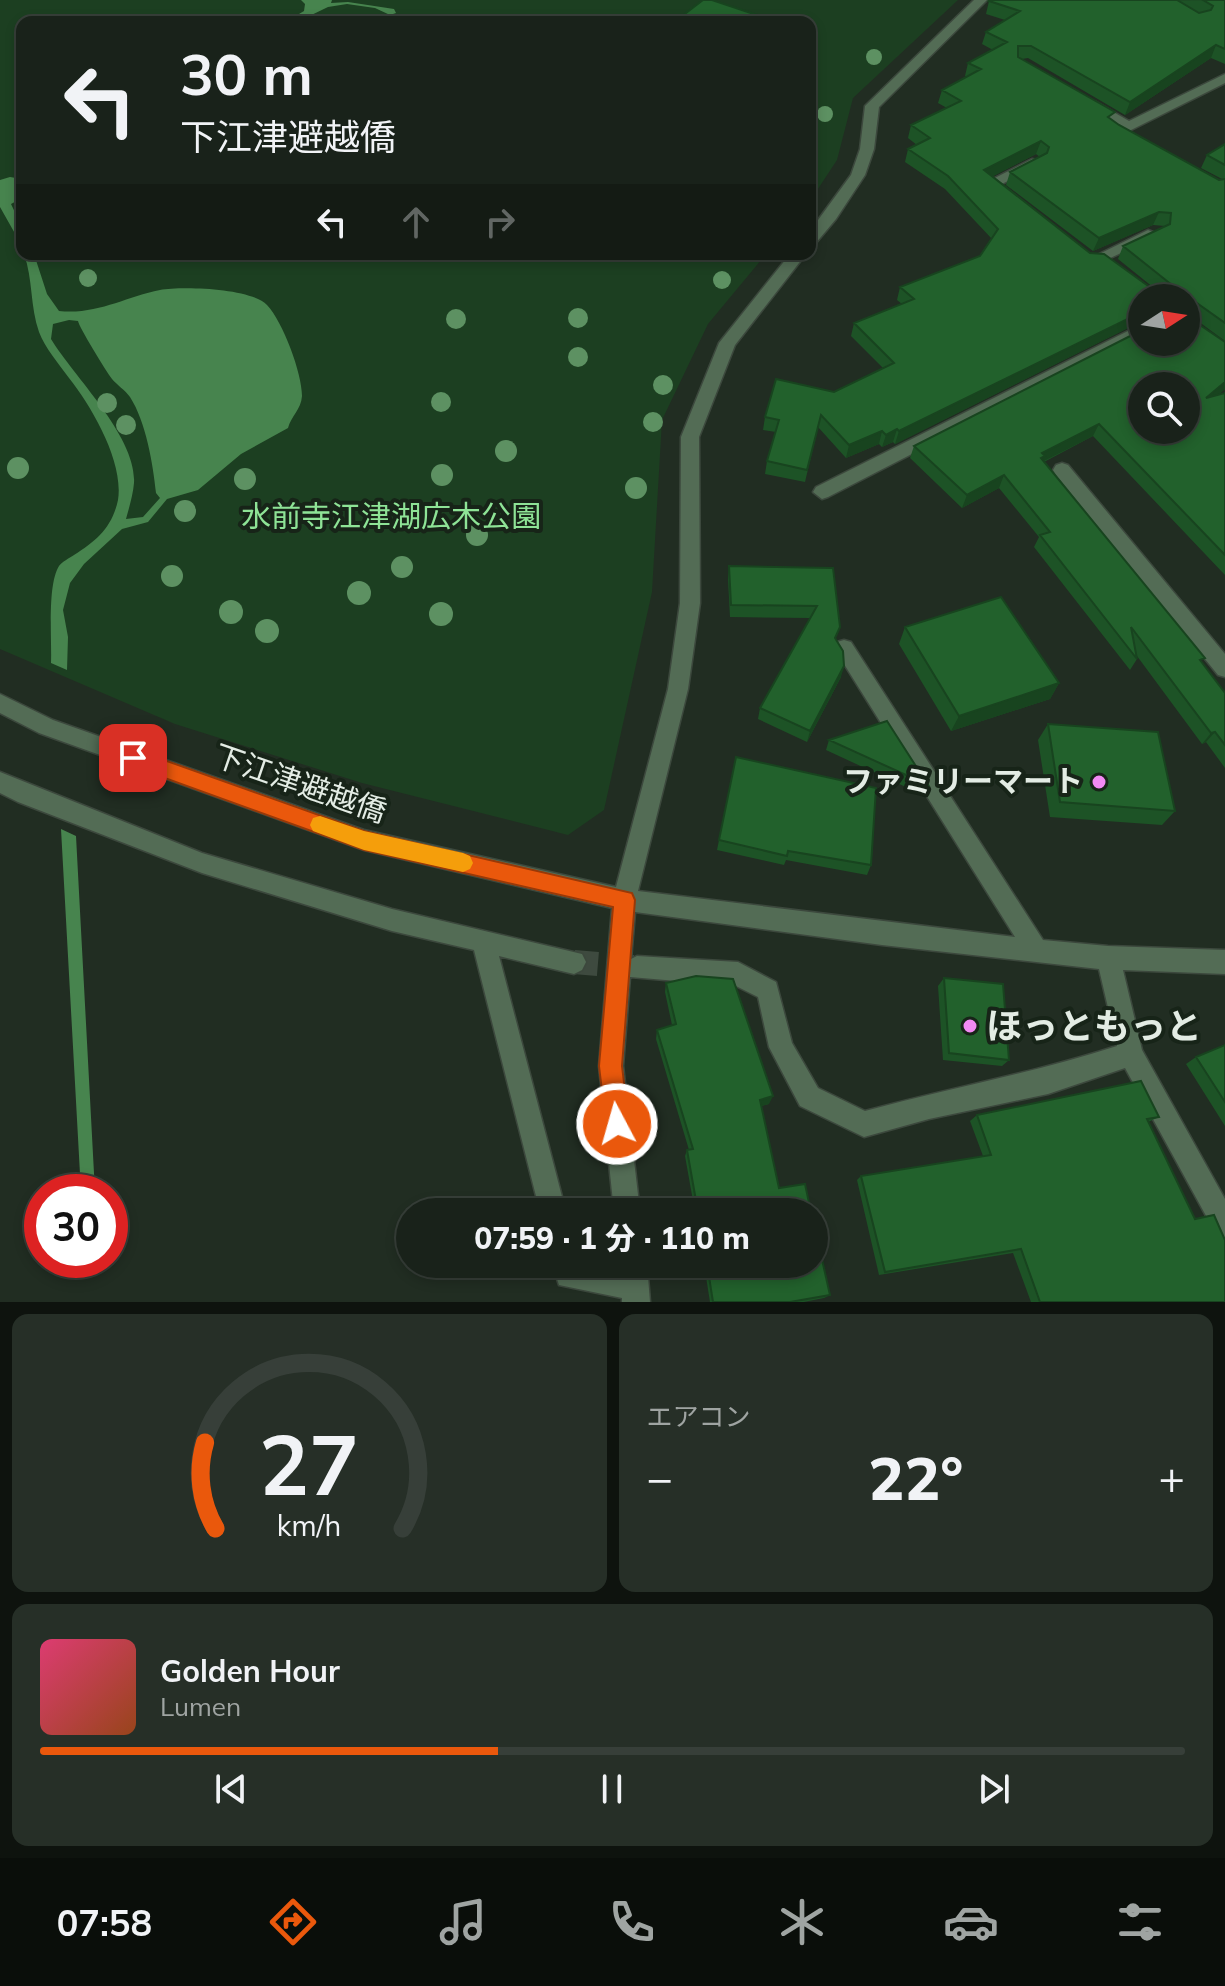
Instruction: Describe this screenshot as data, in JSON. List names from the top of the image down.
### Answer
{
  "streets": {
    "street": ["下江津避越僑"]
  },
  "parks": ["水前寺江津湖広木公園"],
  "places": ["ファミリーマート", "ほっともっと"],
  "north": "right",
  "page": {
    "turn": ["30 m", "下江津避越僑"],
    "limit": "30",
    "trip": "07:59 · 1 分 · 110 m",
    "tile": "エアコン",
    "heat": ["−", "22°", "+"],
    "song": ["Golden Hour", "Lumen"],
    "tabs": "07:58",
    "gauge": ["27", "km/h"]
  }
}
